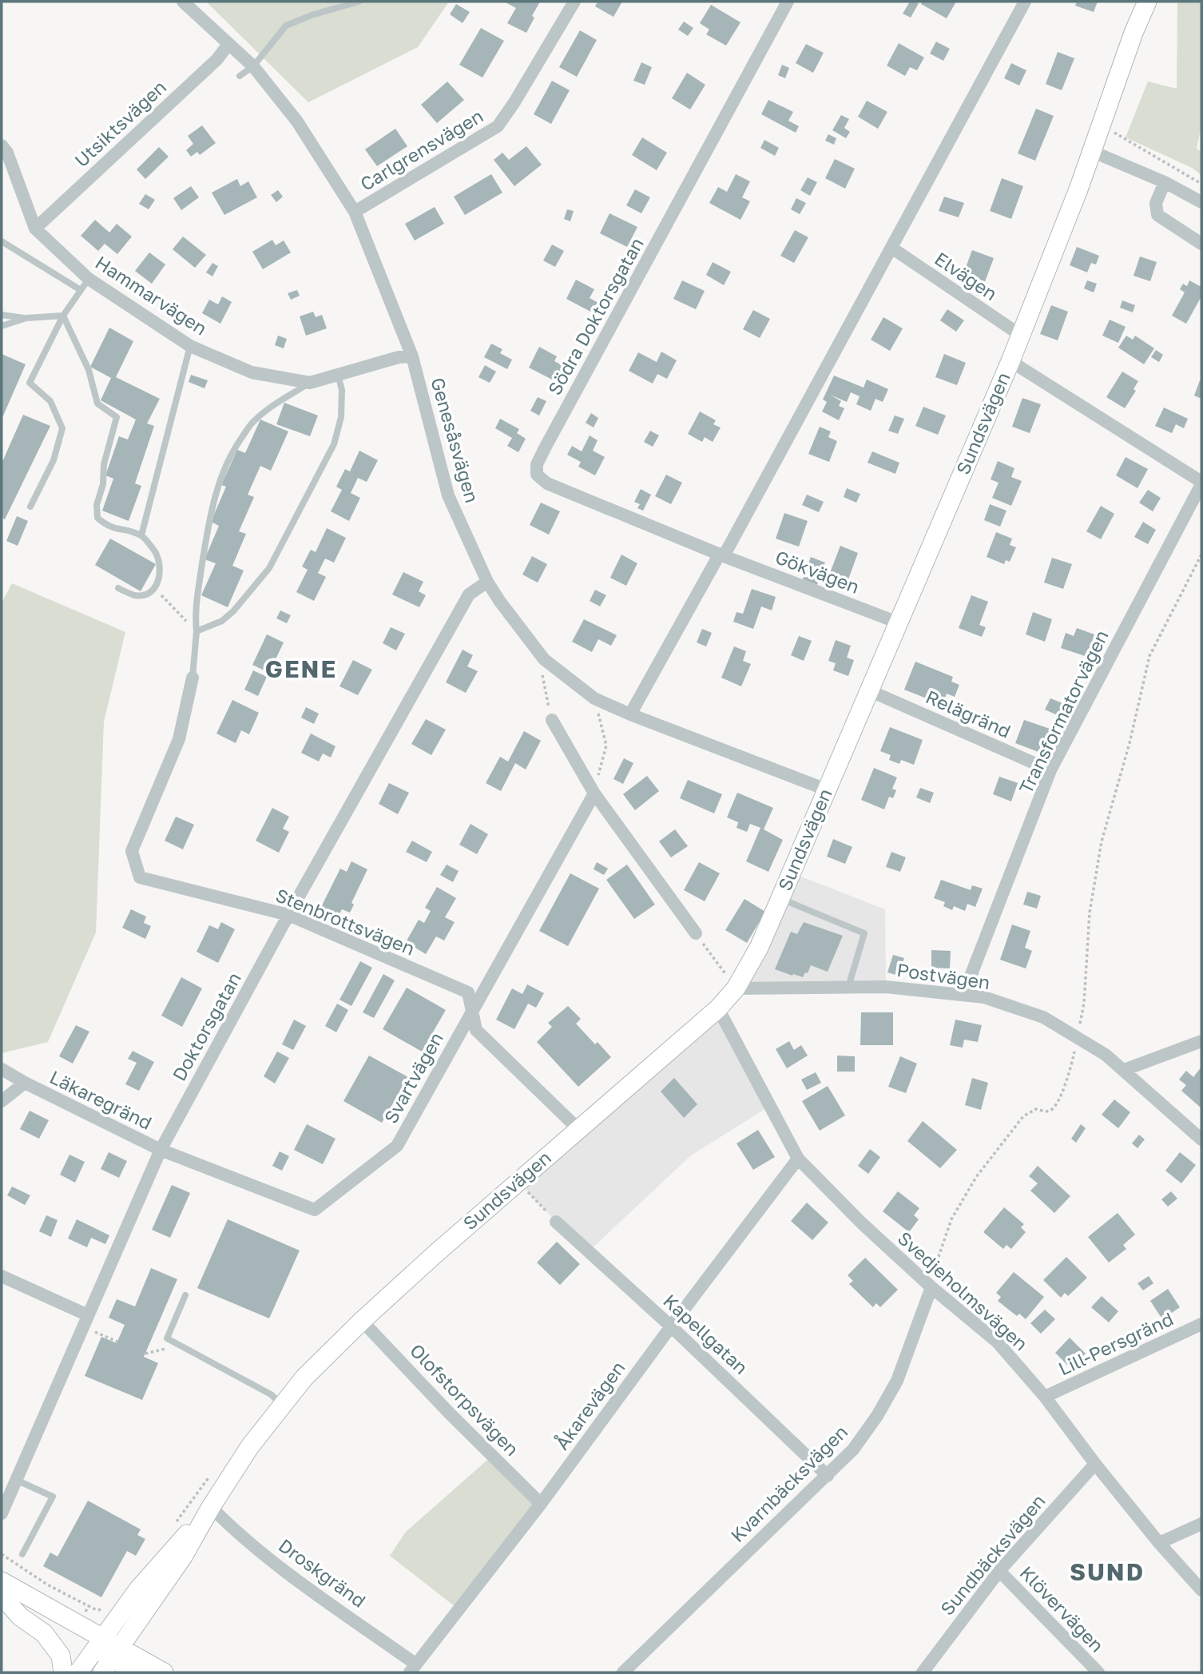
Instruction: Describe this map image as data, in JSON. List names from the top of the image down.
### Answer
{
  "streets": {
    "street": [
      "Utsiktsvägen",
      "Carlgrensvägen",
      "Elvägen",
      "Hammarvägen",
      "Södra Doktorsgatan",
      "Sundsvägen",
      "Genesåsvägen",
      "Gökvägen",
      "Transformatorvägen",
      "Relägränd",
      "Stenbrottsvägen",
      "Postvägen",
      "Doktorsgatan",
      "Svartvägen",
      "Läkaregränd",
      "Svedjeholmsvägen",
      "Kapellgatan",
      "Lill-Persgränd",
      "Olofstorpsvägen",
      "Åkarevägen",
      "Kvarnbäcksvägen",
      "Sundbäcksvägen",
      "Droskgränd",
      "Klövervägen"
    ]
  },
  "crossings": [
    ["Utsiktsvägen", "Hammarvägen"],
    ["Utsiktsvägen", "Genesåsvägen"],
    ["Carlgrensvägen", "Genesåsvägen"],
    ["Elvägen", "Sundsvägen"],
    ["Hammarvägen", "Genesåsvägen"],
    ["Södra Doktorsgatan", "Gökvägen"],
    ["Sundsvägen", "Genesåsvägen"],
    ["Sundsvägen", "Gökvägen"],
    ["Sundsvägen", "Transformatorvägen"],
    ["Sundsvägen", "Relägränd"],
    ["Sundsvägen", "Stenbrottsvägen"],
    ["Sundsvägen", "Postvägen"],
    ["Sundsvägen", "Svedjeholmsvägen"],
    ["Sundsvägen", "Olofstorpsvägen"],
    ["Sundsvägen", "Droskgränd"],
    ["Genesåsvägen", "Doktorsgatan"],
    ["Transformatorvägen", "Relägränd"],
    ["Transformatorvägen", "Postvägen"],
    ["Stenbrottsvägen", "Doktorsgatan"],
    ["Stenbrottsvägen", "Svartvägen"],
    ["Doktorsgatan", "Svartvägen"],
    ["Doktorsgatan", "Läkaregränd"],
    ["Svartvägen", "Läkaregränd"],
    ["Svedjeholmsvägen", "Lill-Persgränd"],
    ["Svedjeholmsvägen", "Åkarevägen"],
    ["Svedjeholmsvägen", "Kvarnbäcksvägen"],
    ["Svedjeholmsvägen", "Sundbäcksvägen"],
    ["Kapellgatan", "Åkarevägen"],
    ["Kapellgatan", "Kvarnbäcksvägen"],
    ["Olofstorpsvägen", "Åkarevägen"],
    ["Åkarevägen", "Droskgränd"],
    ["Sundbäcksvägen", "Klövervägen"]
  ],
  "districts": ["GENE", "SUND"]
}
